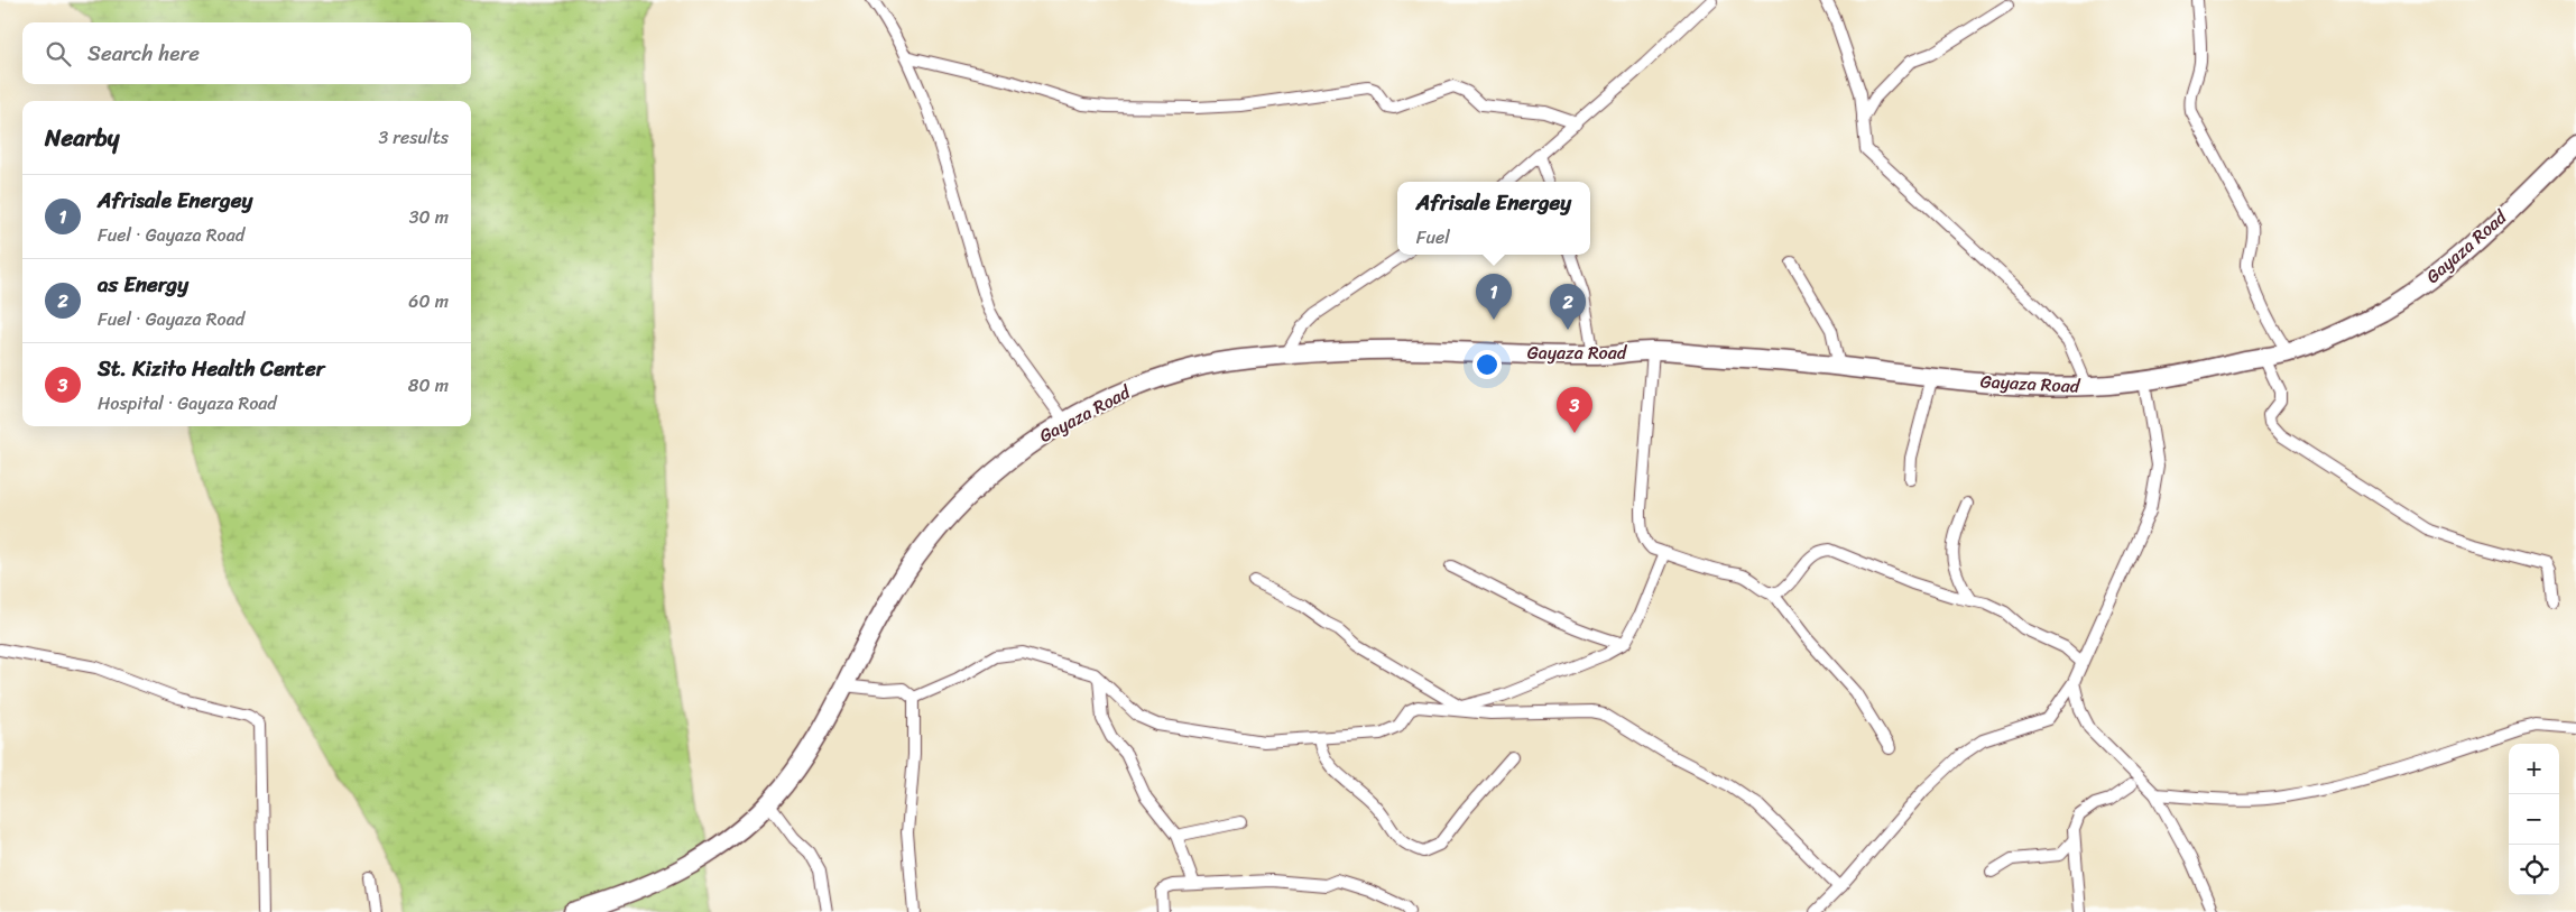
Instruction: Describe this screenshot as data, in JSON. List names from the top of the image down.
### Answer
{
  "streets": {
    "main road": ["Gayaza Road"]
  },
  "page": {
    "search": "Search here",
    "heading": ["Nearby", "3 results"],
    "list": [
      {
        "mark": "1",
        "name": "Afrisale Energey",
        "note": "Fuel · Gayaza Road",
        "value": "30 m"
      },
      {
        "mark": "2",
        "name": "as Energy",
        "note": "Fuel · Gayaza Road",
        "value": "60 m"
      },
      {
        "mark": "3",
        "name": "St. Kizito Health Center",
        "note": "Hospital · Gayaza Road",
        "value": "80 m"
      }
    ],
    "popup": ["Afrisale Energey", "Fuel"],
    "pins": ["1", "2", "3"],
    "map_buttons": ["+", "−"]
  }
}
